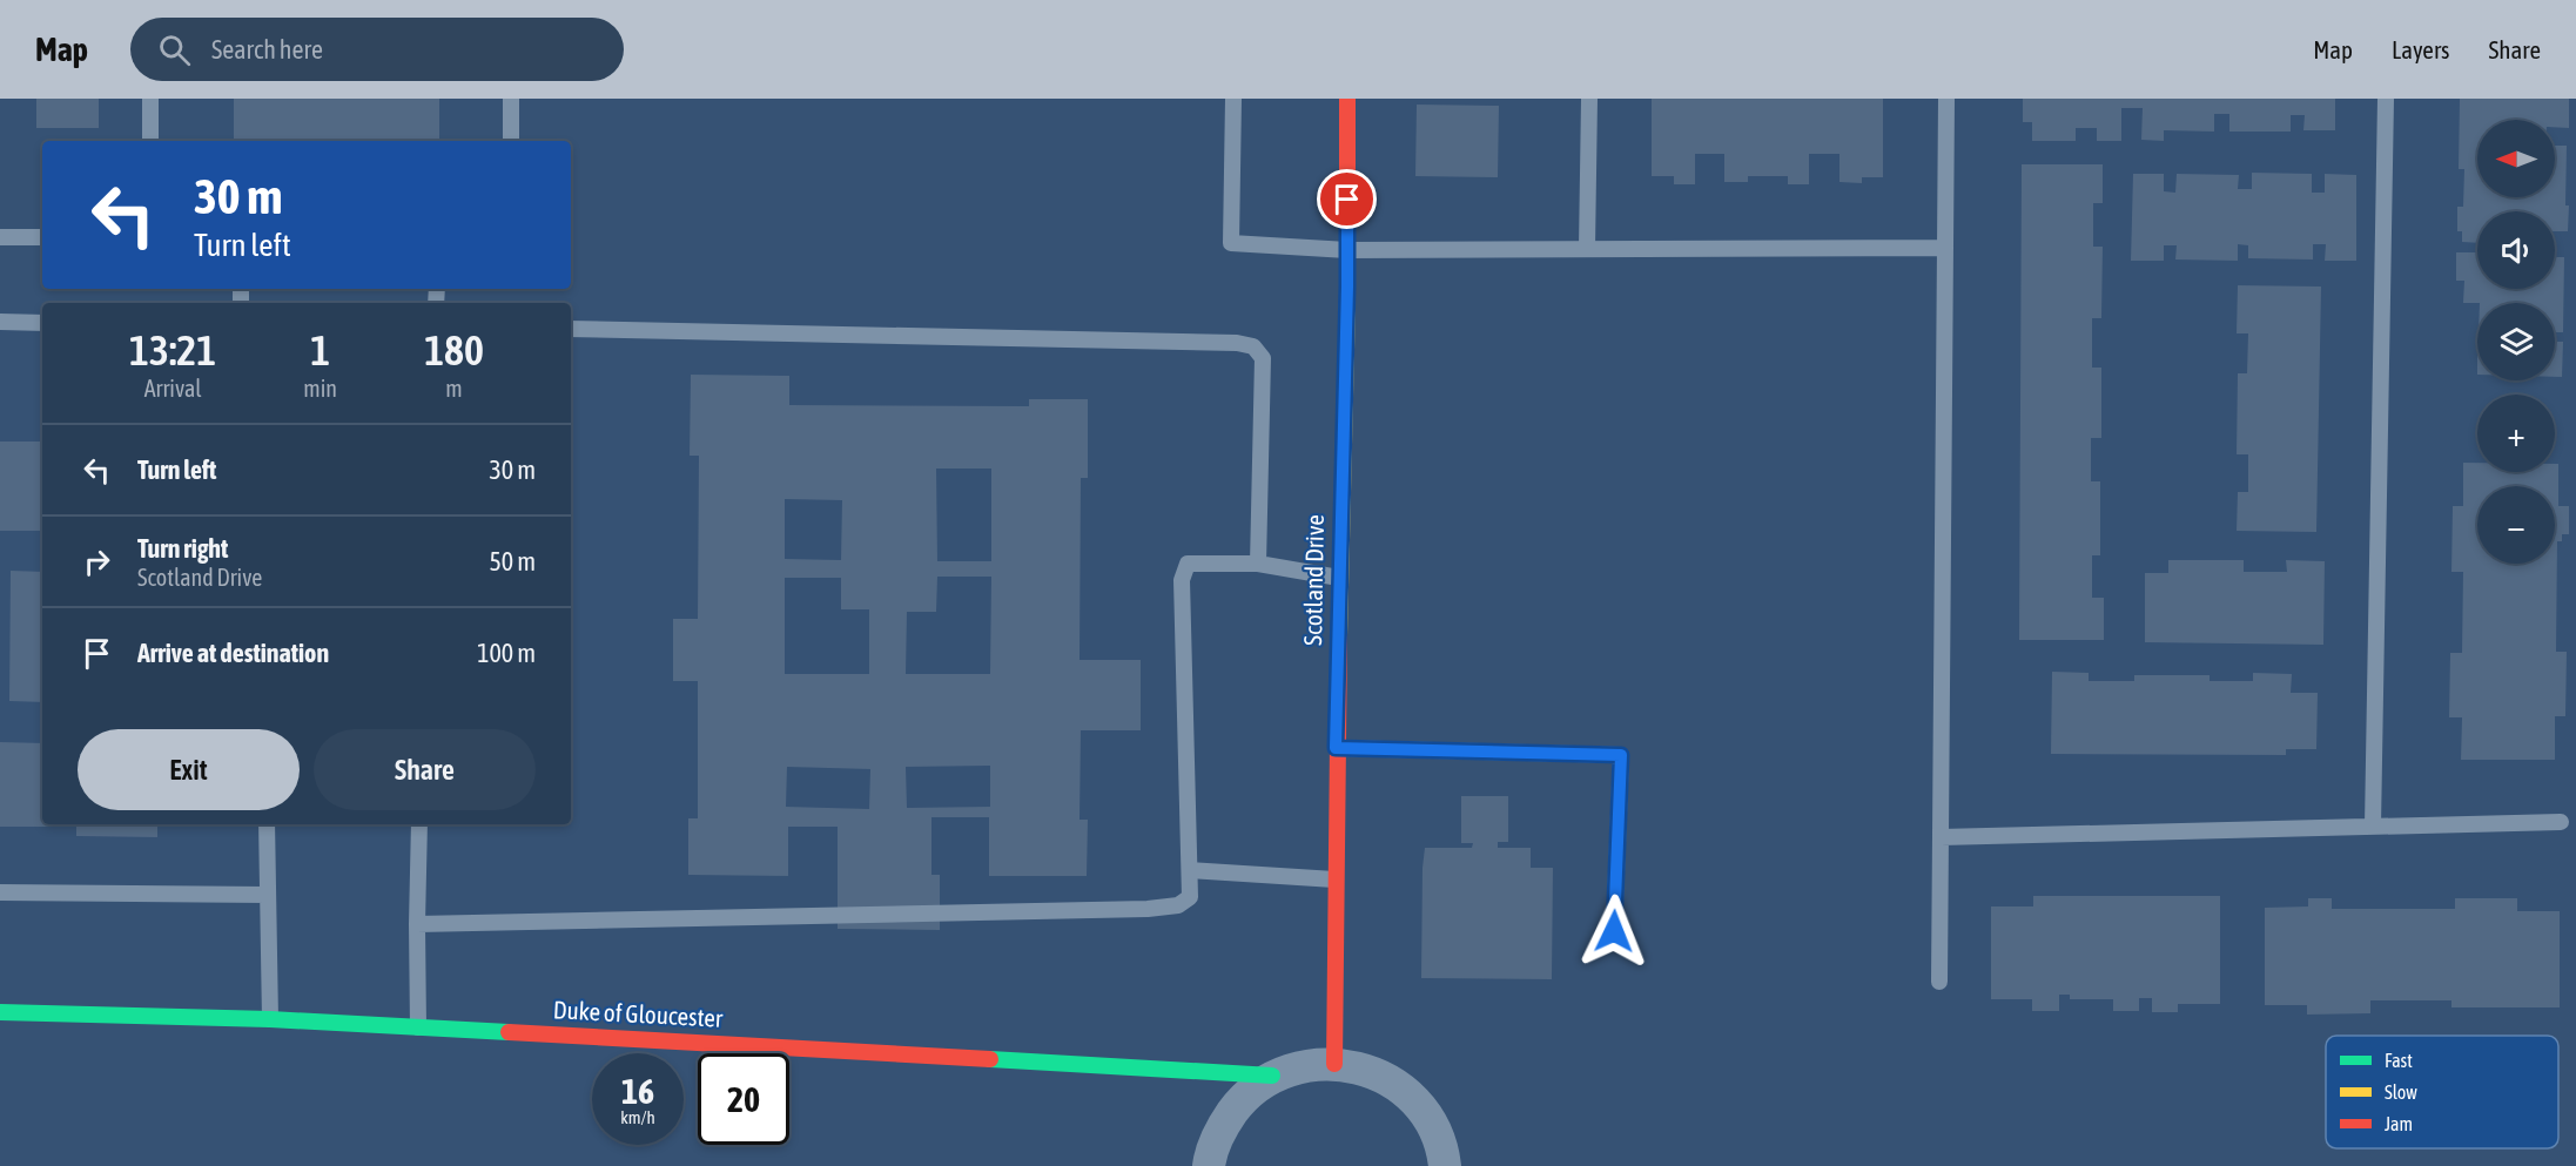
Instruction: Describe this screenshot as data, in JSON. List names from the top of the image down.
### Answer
{
  "streets": {
    "street": ["Scotland Drive", "Duke of Gloucester"]
  },
  "legend": ["Fast", "Slow", "Jam"],
  "north": "left",
  "page": {
    "header": "Map",
    "search": "Search here",
    "nav": ["Map", "Layers", "Share"],
    "map_buttons": ["+", "−"],
    "turn": ["30 m", "Turn left"],
    "eta": [
      "13:21",
      "Arrival",
      "1",
      "min",
      "180",
      "m"
    ],
    "list": [
      {
        "name": "Turn left",
        "value": "30 m"
      },
      {
        "name": "Turn right",
        "note": "Scotland Drive",
        "value": "50 m"
      },
      {
        "name": "Arrive at destination",
        "value": "100 m"
      }
    ],
    "buttons": ["Exit", "Share"],
    "speed": "16 km/h",
    "limit": "20"
  }
}
